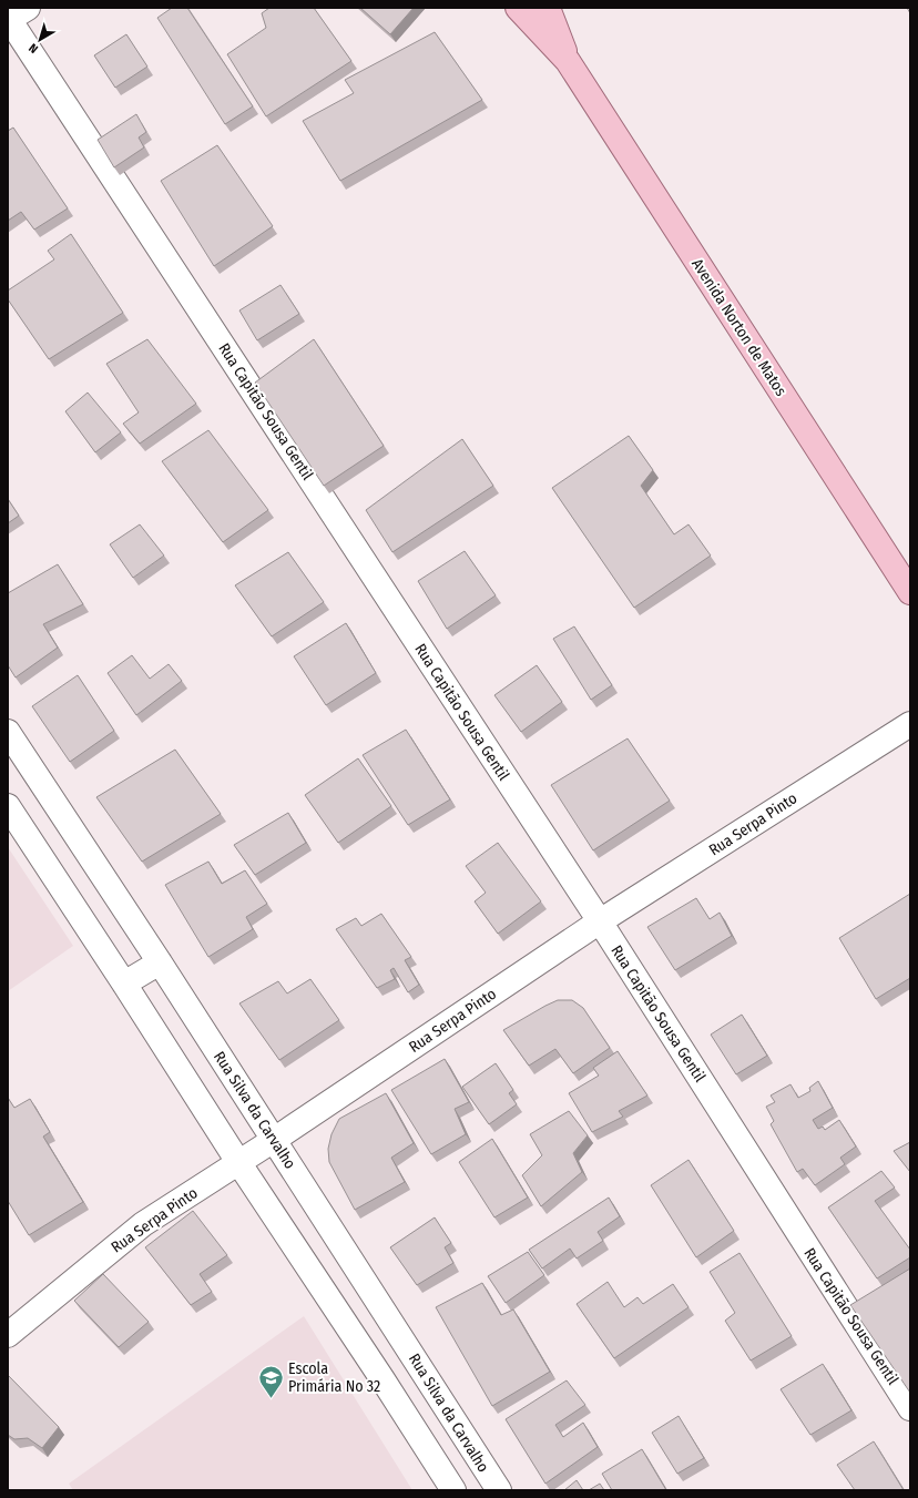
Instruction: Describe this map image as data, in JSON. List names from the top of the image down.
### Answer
{
  "streets": {
    "main road": ["Avenida Norton de Matos"],
    "street": ["Rua Capitão Sousa Gentil", "Rua Serpa Pinto", "Rua Silva da Carvalho"]
  },
  "crossings": [
    ["Rua Capitão Sousa Gentil", "Rua Serpa Pinto"],
    ["Rua Serpa Pinto", "Rua Silva da Carvalho"]
  ],
  "places": {
    "school or university": ["Escola Primária No 32"]
  },
  "north": "bottom left"
}
